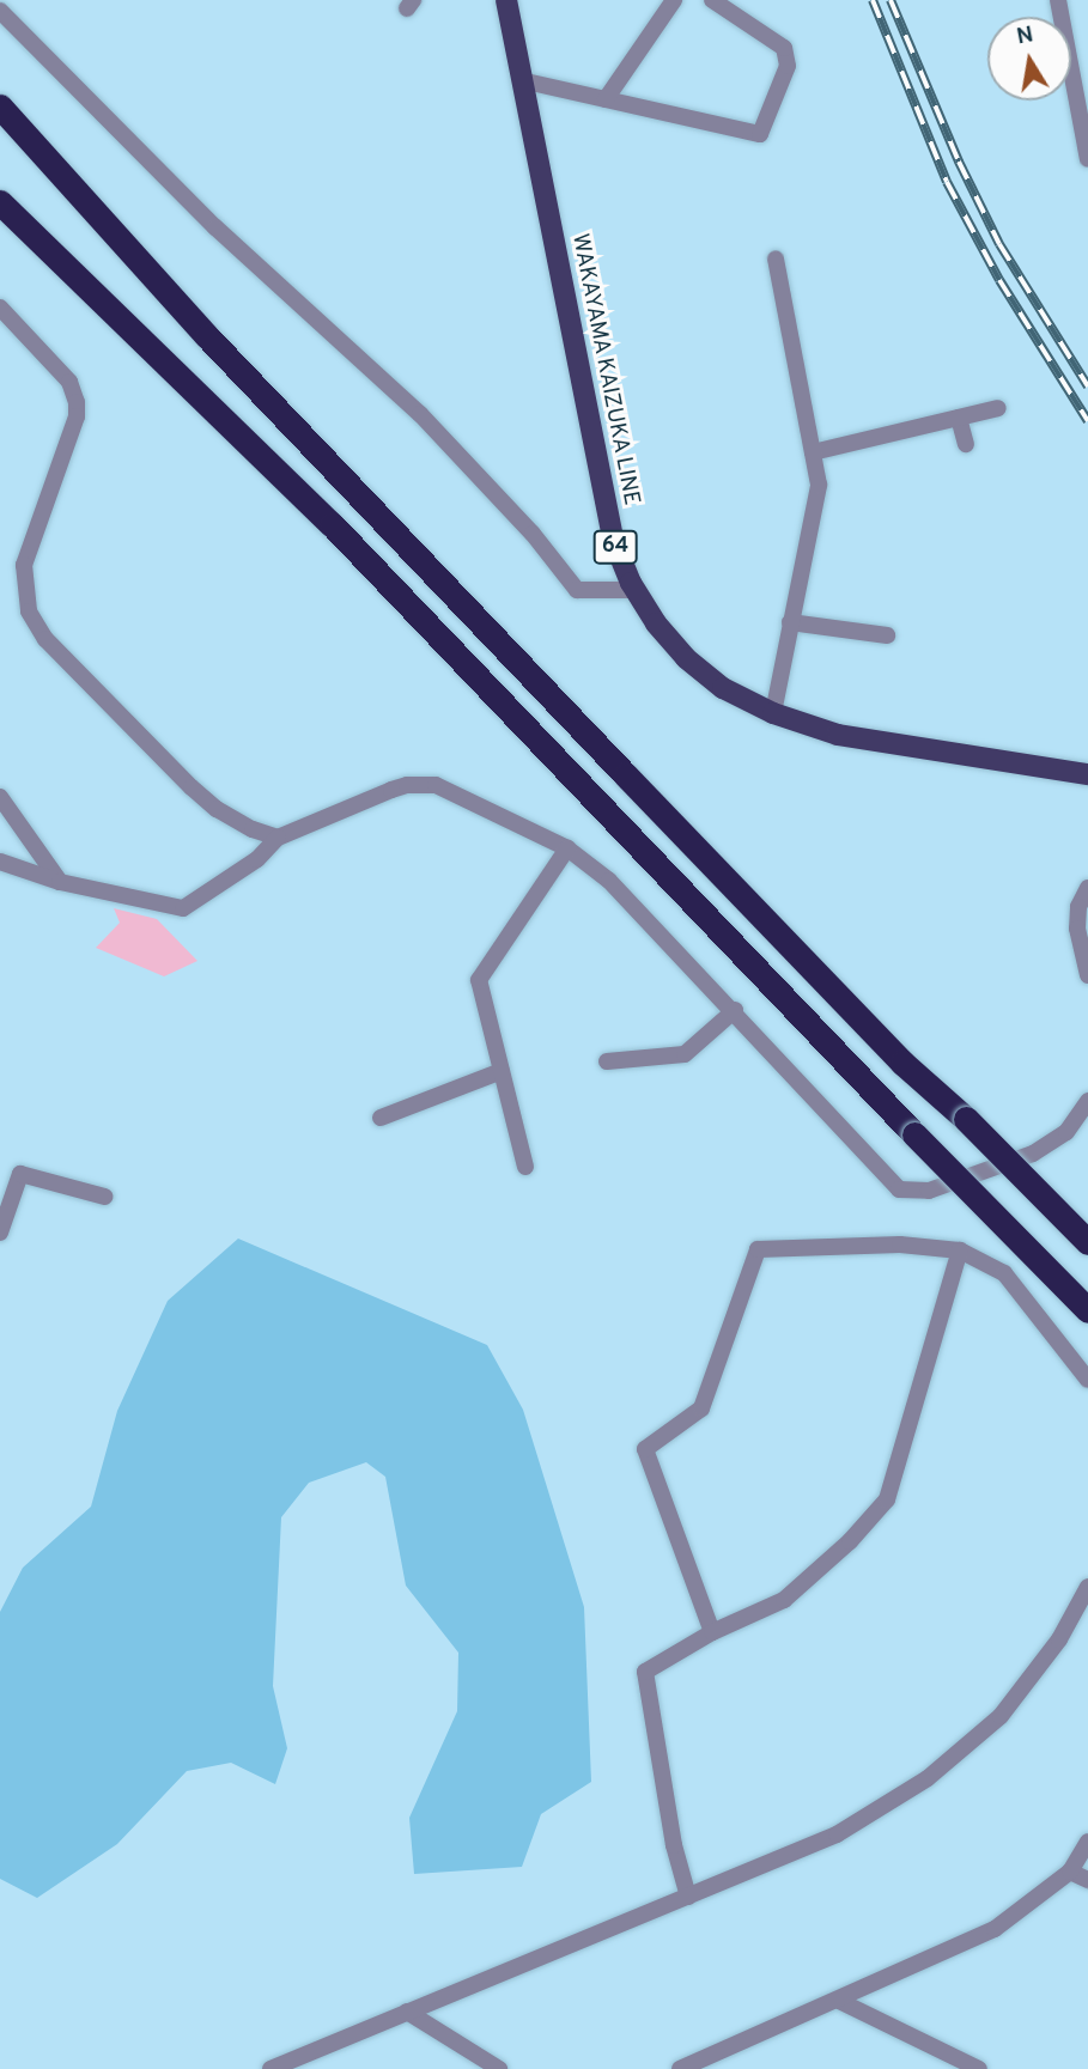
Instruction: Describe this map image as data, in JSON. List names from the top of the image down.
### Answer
{
  "streets": {
    "main road": ["WAKAYAMA KAIZUKA LINE", "64"]
  },
  "north": "top"
}
